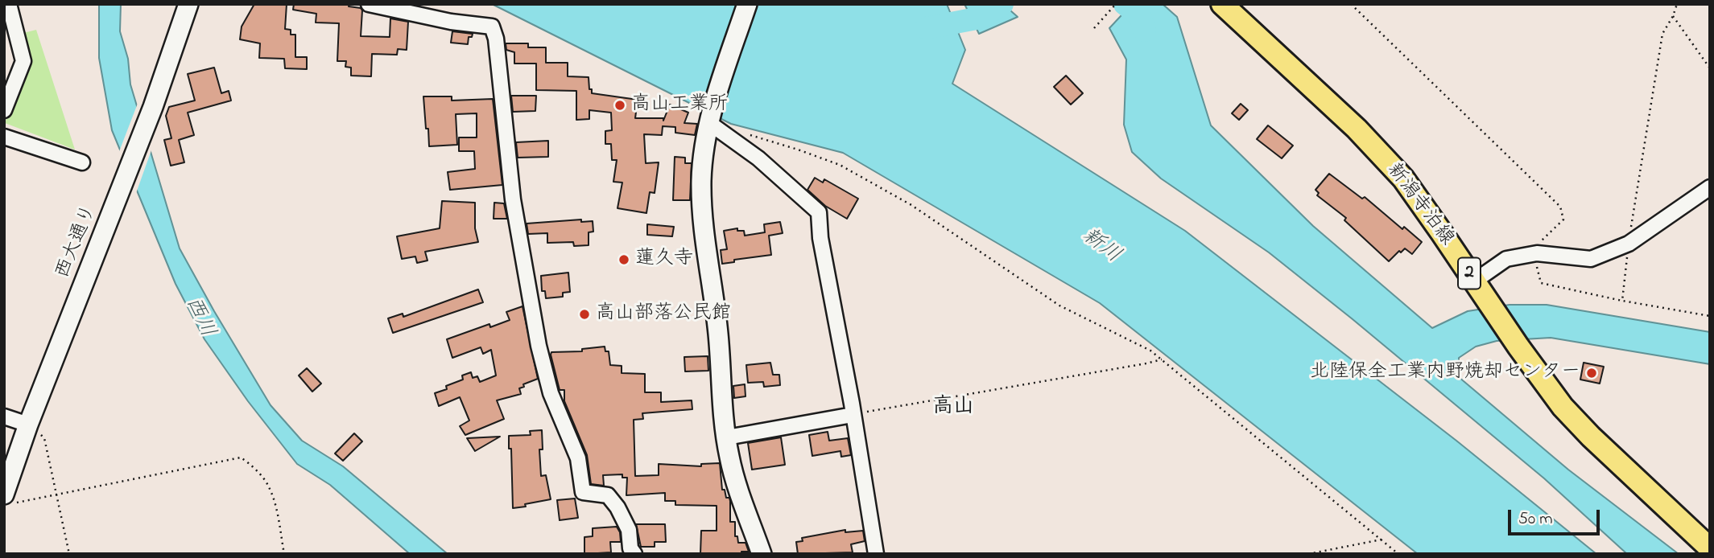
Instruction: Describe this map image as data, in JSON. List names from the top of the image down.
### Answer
{
  "streets": {
    "main road": ["新潟寺泊線", "2"],
    "street": ["西大通り"]
  },
  "districts": ["高山"],
  "water": ["新川", "西川"],
  "places": [
    "高山工業所",
    "蓮久寺",
    "高山部落公民館",
    "北陸保全工業内野焼却センター"
  ],
  "scale_bar": "50 m"
}
